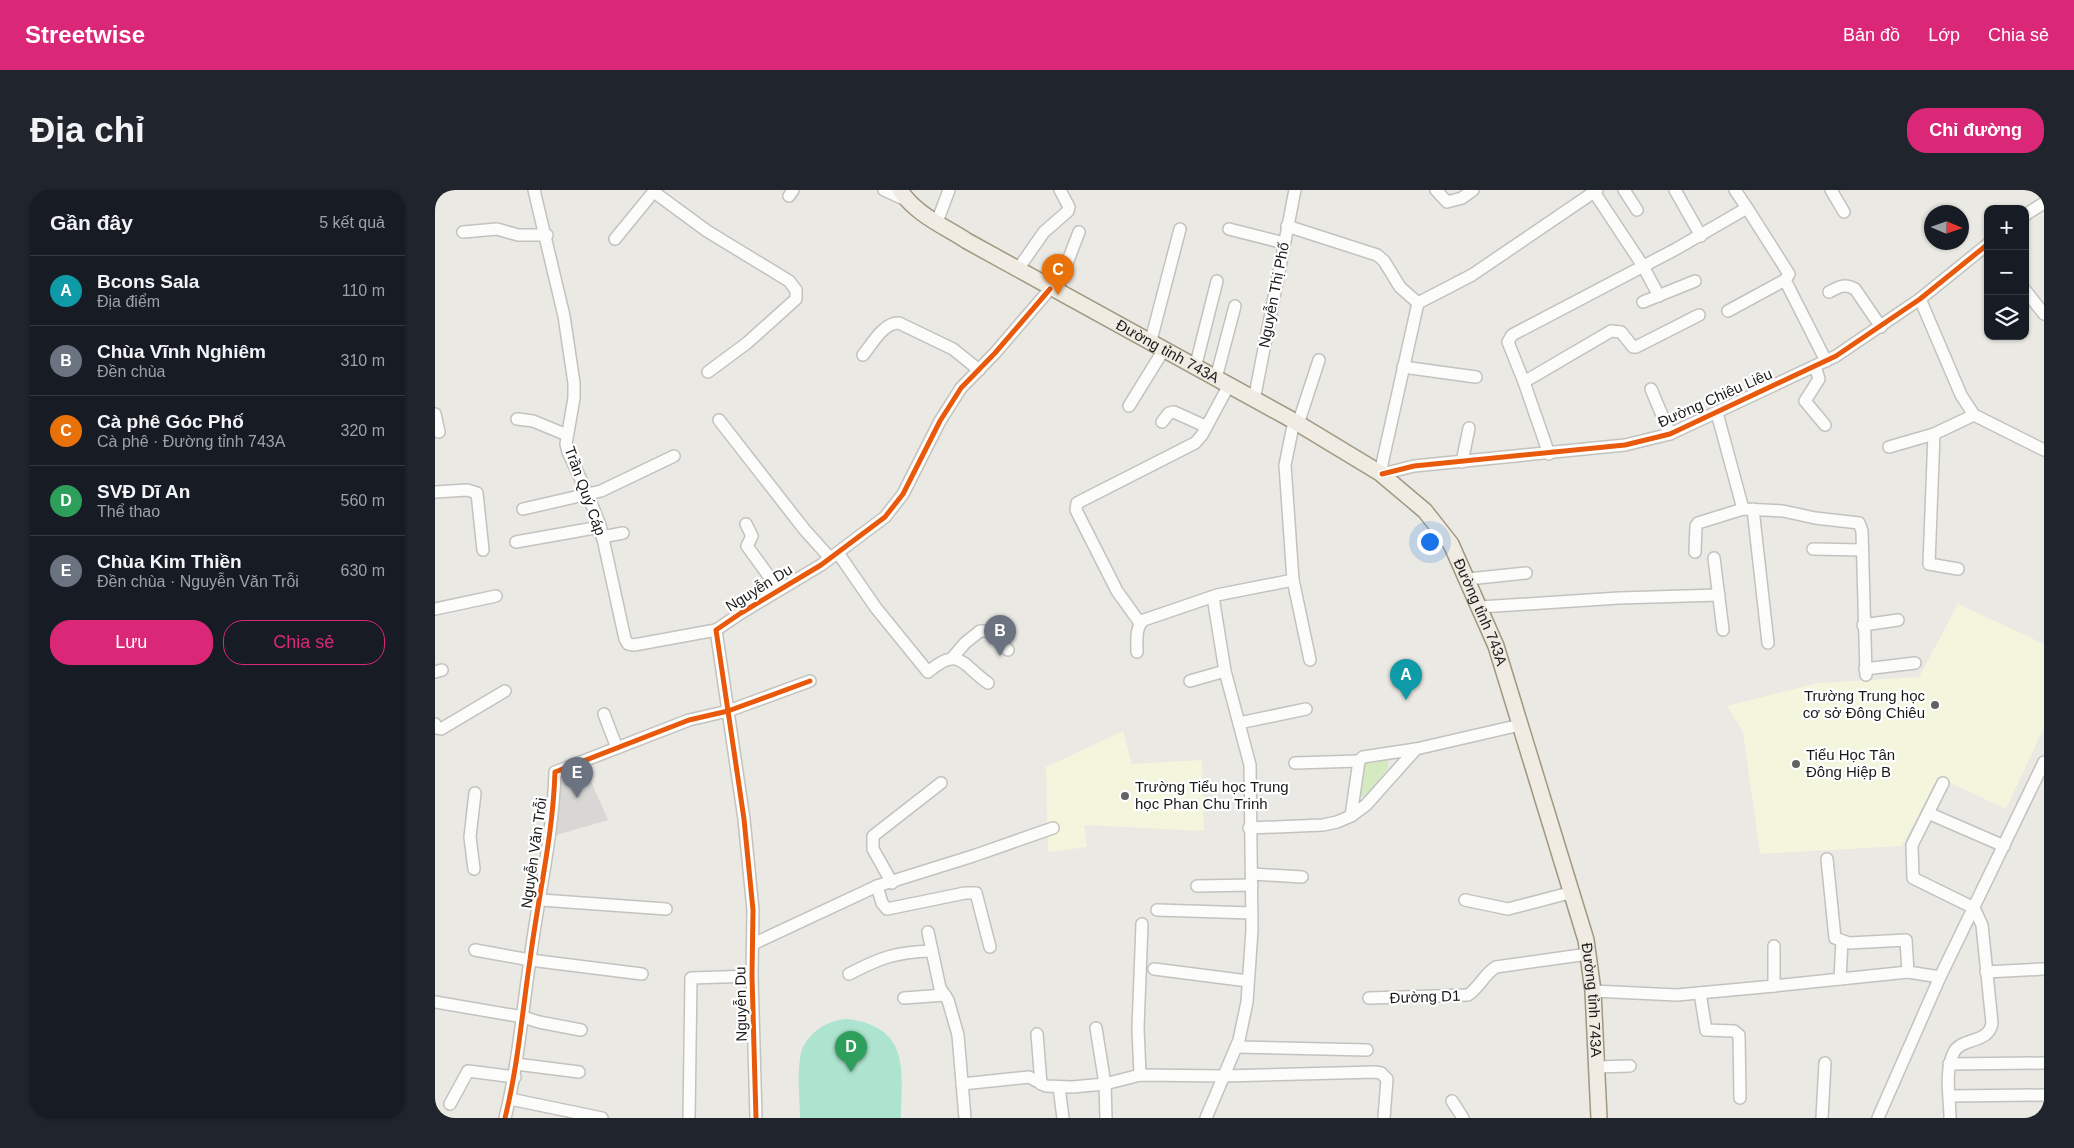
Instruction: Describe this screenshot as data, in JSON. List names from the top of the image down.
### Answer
{
  "streets": {
    "main road": ["Đường tỉnh 743A"],
    "street": [
      "Nguyễn Thị Phố",
      "Đường Chiêu Liêu",
      "Trần Quý Cáp",
      "Nguyễn Du",
      "Nguyễn Văn Trỗi",
      "Đường D1"
    ]
  },
  "crossings": [
    ["Nguyễn Thị Phố", "Đường tỉnh 743A"],
    ["Đường tỉnh 743A", "Đường Chiêu Liêu"],
    ["Đường tỉnh 743A", "Nguyễn Du"],
    ["Đường tỉnh 743A", "Đường D1"],
    ["Trần Quý Cáp", "Nguyễn Du"],
    ["Nguyễn Du", "Nguyễn Văn Trỗi"]
  ],
  "places": ["Trường Trung học cơ sở Đông Chiêu", "Tiểu Học Tân Đông Hiệp B", "Trường Tiểu học Trung học Phan Chu Trinh"],
  "north": "right",
  "page": {
    "header": "Streetwise",
    "nav": ["Bản đồ", "Lớp", "Chia sẻ"],
    "buttons": [
      "Chỉ đường",
      ["Lưu", "Chia sẻ"]
    ],
    "title": "Địa chỉ",
    "heading": ["Gần đây", "5 kết quả"],
    "map_buttons": ["+", "−"],
    "pins": [
      "C",
      "B",
      "A",
      "E",
      "D"
    ],
    "list": [
      {
        "mark": "A",
        "name": "Bcons Sala",
        "note": "Địa điểm",
        "value": "110 m"
      },
      {
        "mark": "B",
        "name": "Chùa Vĩnh Nghiêm",
        "note": "Đền chùa",
        "value": "310 m"
      },
      {
        "mark": "C",
        "name": "Cà phê Góc Phố",
        "note": "Cà phê · Đường tỉnh 743A",
        "value": "320 m"
      },
      {
        "mark": "D",
        "name": "SVĐ Dĩ An",
        "note": "Thể thao",
        "value": "560 m"
      },
      {
        "mark": "E",
        "name": "Chùa Kim Thiền",
        "note": "Đền chùa · Nguyễn Văn Trỗi",
        "value": "630 m"
      }
    ]
  }
}
